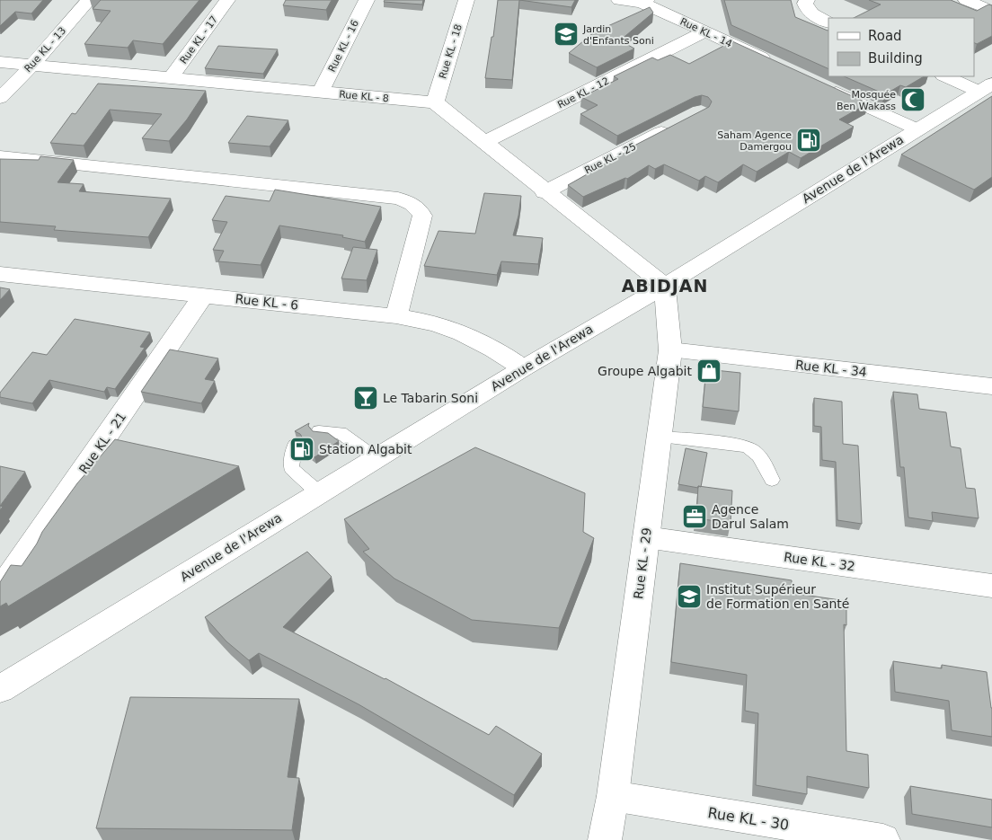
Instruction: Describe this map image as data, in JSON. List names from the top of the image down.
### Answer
{
  "streets": {
    "street": [
      "Rue KL - 14",
      "Rue KL - 17",
      "Rue KL - 16",
      "Rue KL - 13",
      "Rue KL - 18",
      "Rue KL - 12",
      "Rue KL - 8",
      "Rue KL - 25",
      "Avenue de l'Arewa",
      "Rue KL - 6",
      "Rue KL - 34",
      "Rue KL - 21",
      "Rue KL - 32",
      "Rue KL - 29",
      "Rue KL - 30"
    ]
  },
  "crossings": [
    ["Rue KL - 14", "Rue KL - 12"],
    ["Rue KL - 17", "Rue KL - 8"],
    ["Rue KL - 16", "Rue KL - 8"],
    ["Rue KL - 13", "Rue KL - 8"],
    ["Rue KL - 18", "Rue KL - 8"],
    ["Avenue de l'Arewa", "Rue KL - 6"],
    ["Avenue de l'Arewa", "Rue KL - 29"],
    ["Rue KL - 6", "Rue KL - 21"],
    ["Rue KL - 34", "Rue KL - 29"],
    ["Rue KL - 32", "Rue KL - 29"],
    ["Rue KL - 29", "Rue KL - 30"]
  ],
  "districts": ["ABIDJAN"],
  "places": {
    "school or university": ["Jardin d'Enfants Soni", "Institut Supérieur de Formation en Santé"],
    "mosque": ["Mosquée Ben Wakass"],
    "fuel station": ["Saham Agence Damergou", "Station Algabit"],
    "shop": ["Groupe Algabit"],
    "bar": ["Le Tabarin Soni"],
    "office": ["Agence Darul Salam"]
  },
  "legend": ["Road", "Building"]
}
